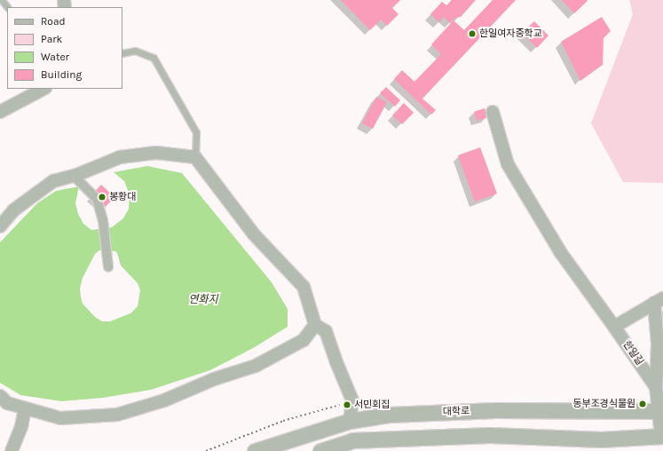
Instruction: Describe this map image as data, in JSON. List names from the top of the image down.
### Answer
{
  "streets": {
    "street": ["한일길", "대학로"]
  },
  "crossings": [
    ["한일길", "대학로"]
  ],
  "water": ["연화지"],
  "places": [
    "한일여자중학교",
    "봉황대",
    "동부조경식물원",
    "서민회집"
  ],
  "legend": [
    "Road",
    "Park",
    "Water",
    "Building"
  ]
}
